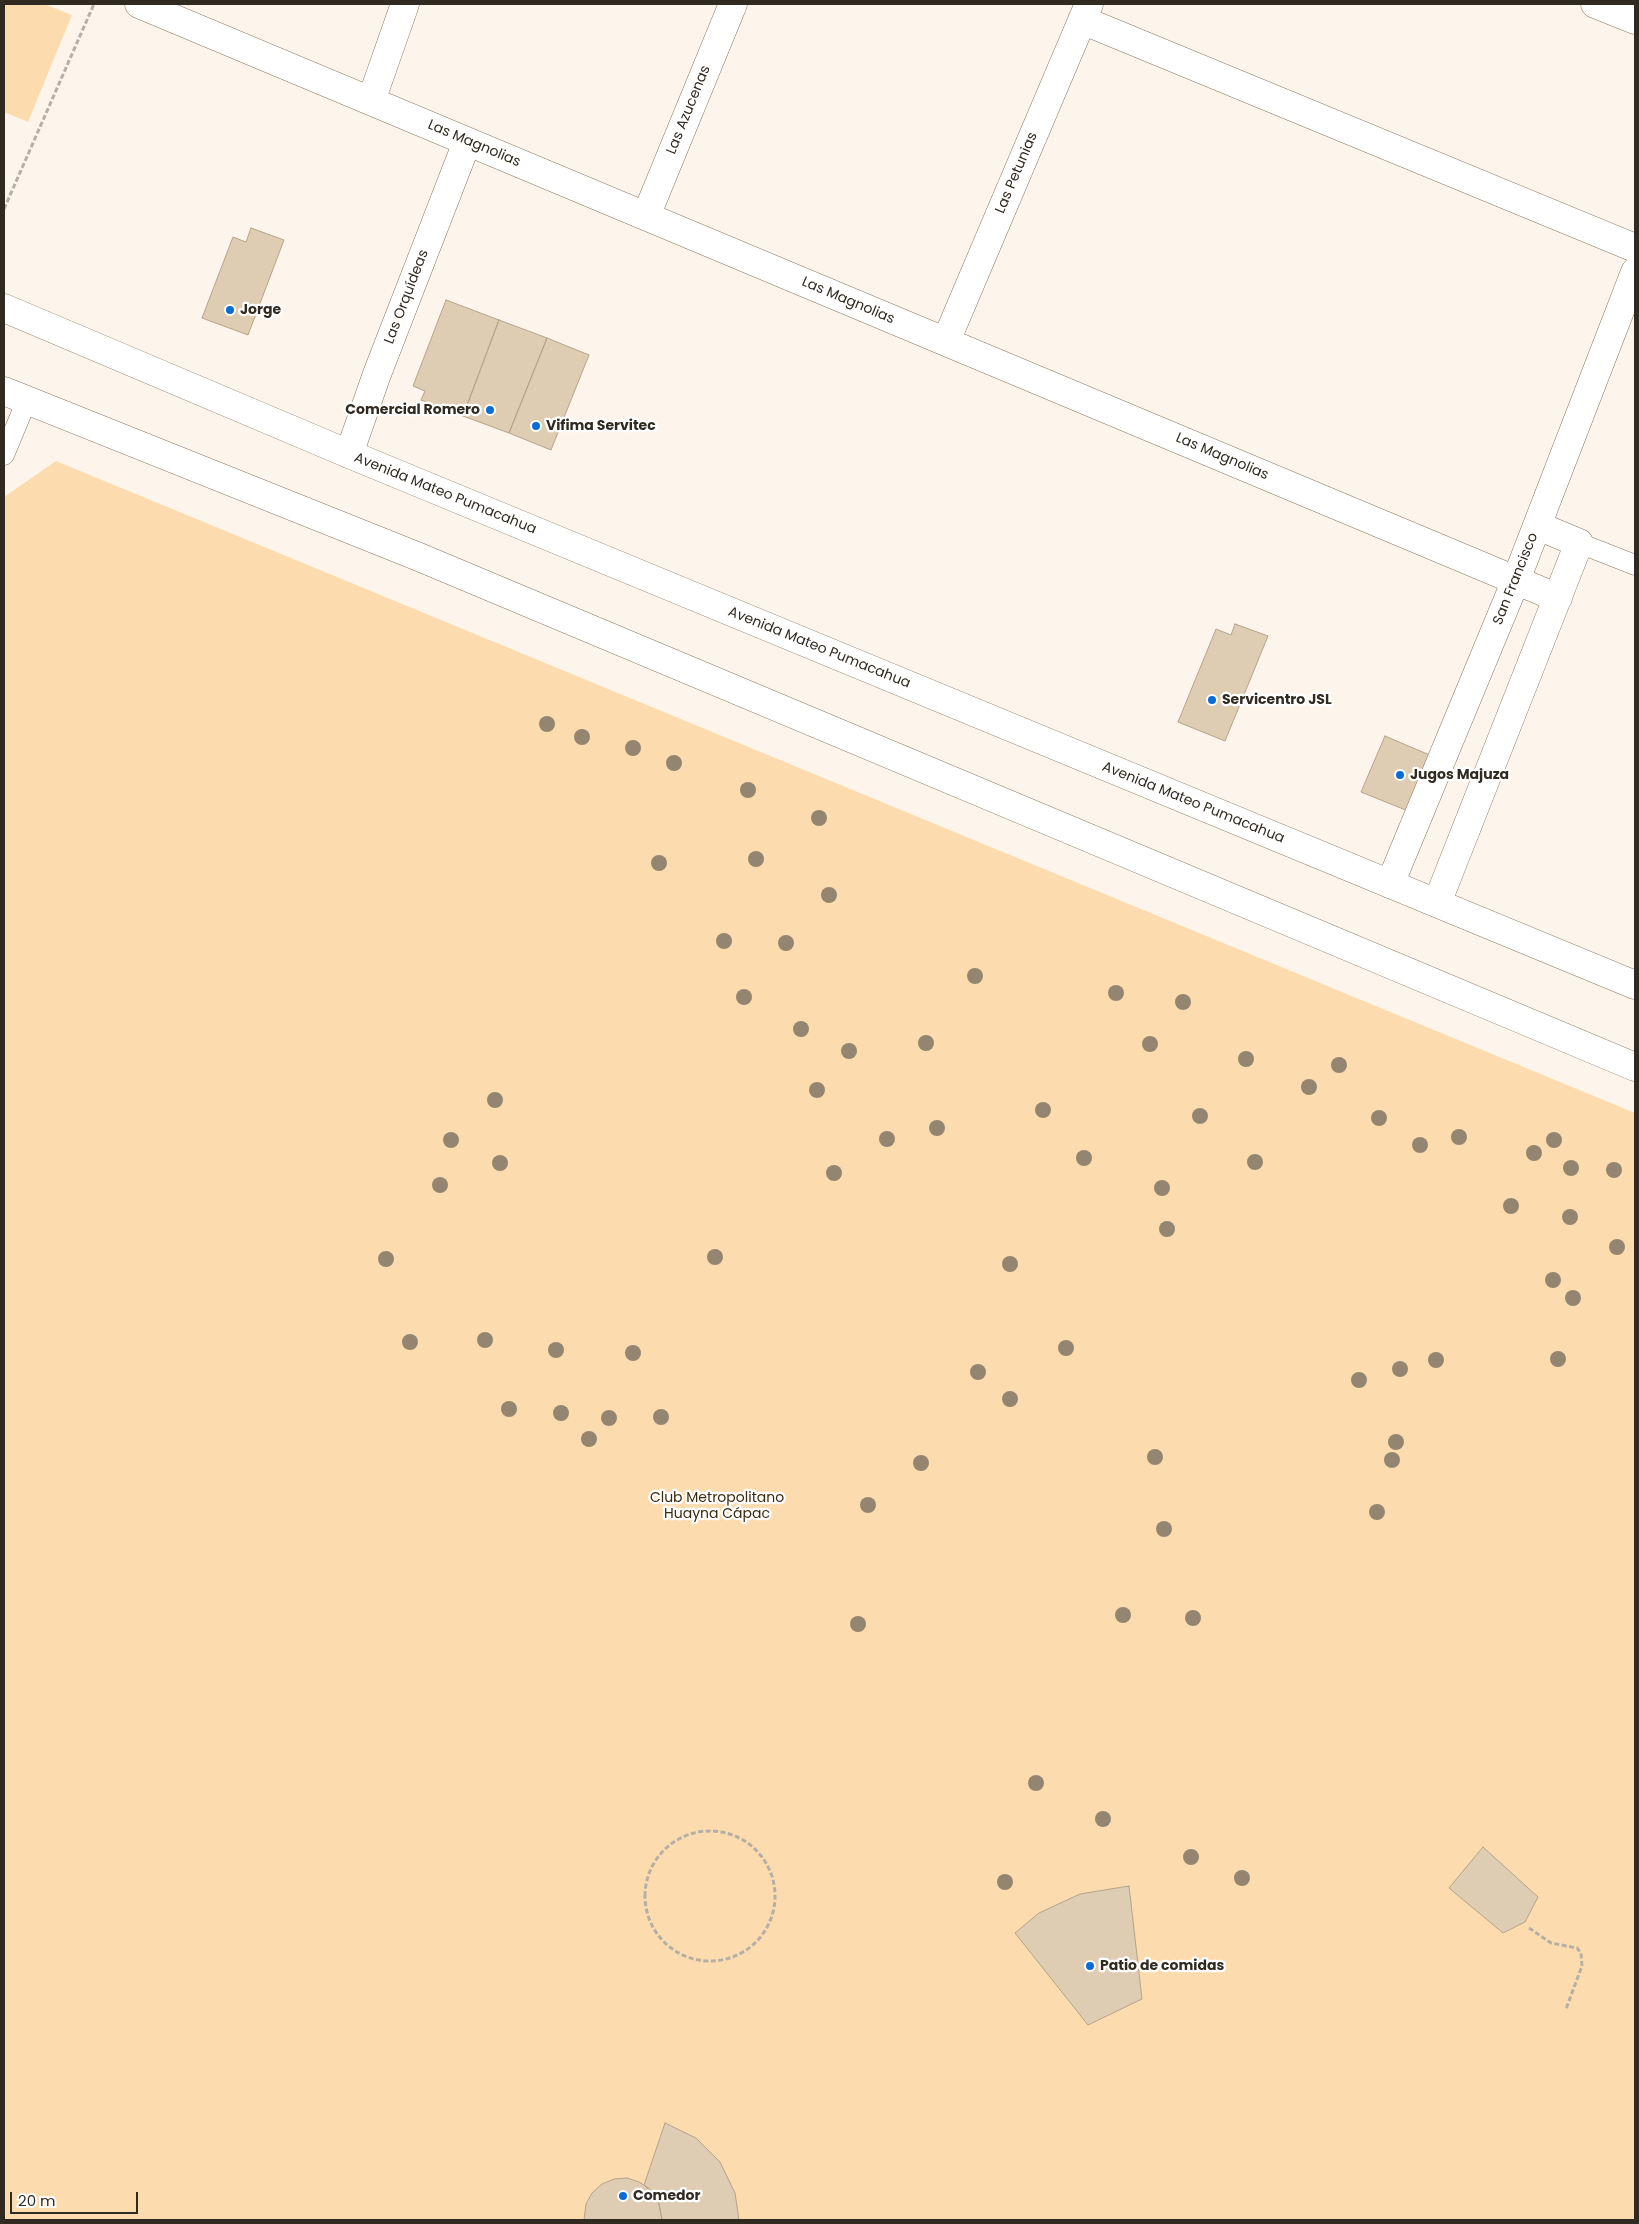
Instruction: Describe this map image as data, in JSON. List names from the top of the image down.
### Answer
{
  "streets": {
    "street": [
      "Las Azucenas",
      "Las Magnolias",
      "Las Petunias",
      "Las Orquídeas",
      "Avenida Mateo Pumacahua",
      "San Francisco"
    ]
  },
  "crossings": [
    ["Las Azucenas", "Las Magnolias"],
    ["Las Magnolias", "Las Petunias"],
    ["Las Magnolias", "Las Orquídeas"],
    ["Las Magnolias", "San Francisco"],
    ["Las Orquídeas", "Avenida Mateo Pumacahua"],
    ["Avenida Mateo Pumacahua", "San Francisco"]
  ],
  "parks": ["Club Metropolitano Huayna Cápac"],
  "places": [
    "Jorge",
    "Comercial Romero",
    "Vifima Servitec",
    "Servicentro JSL",
    "Jugos Majuza",
    "Patio de comidas",
    "Comedor"
  ],
  "scale_bar": "20 m"
}
